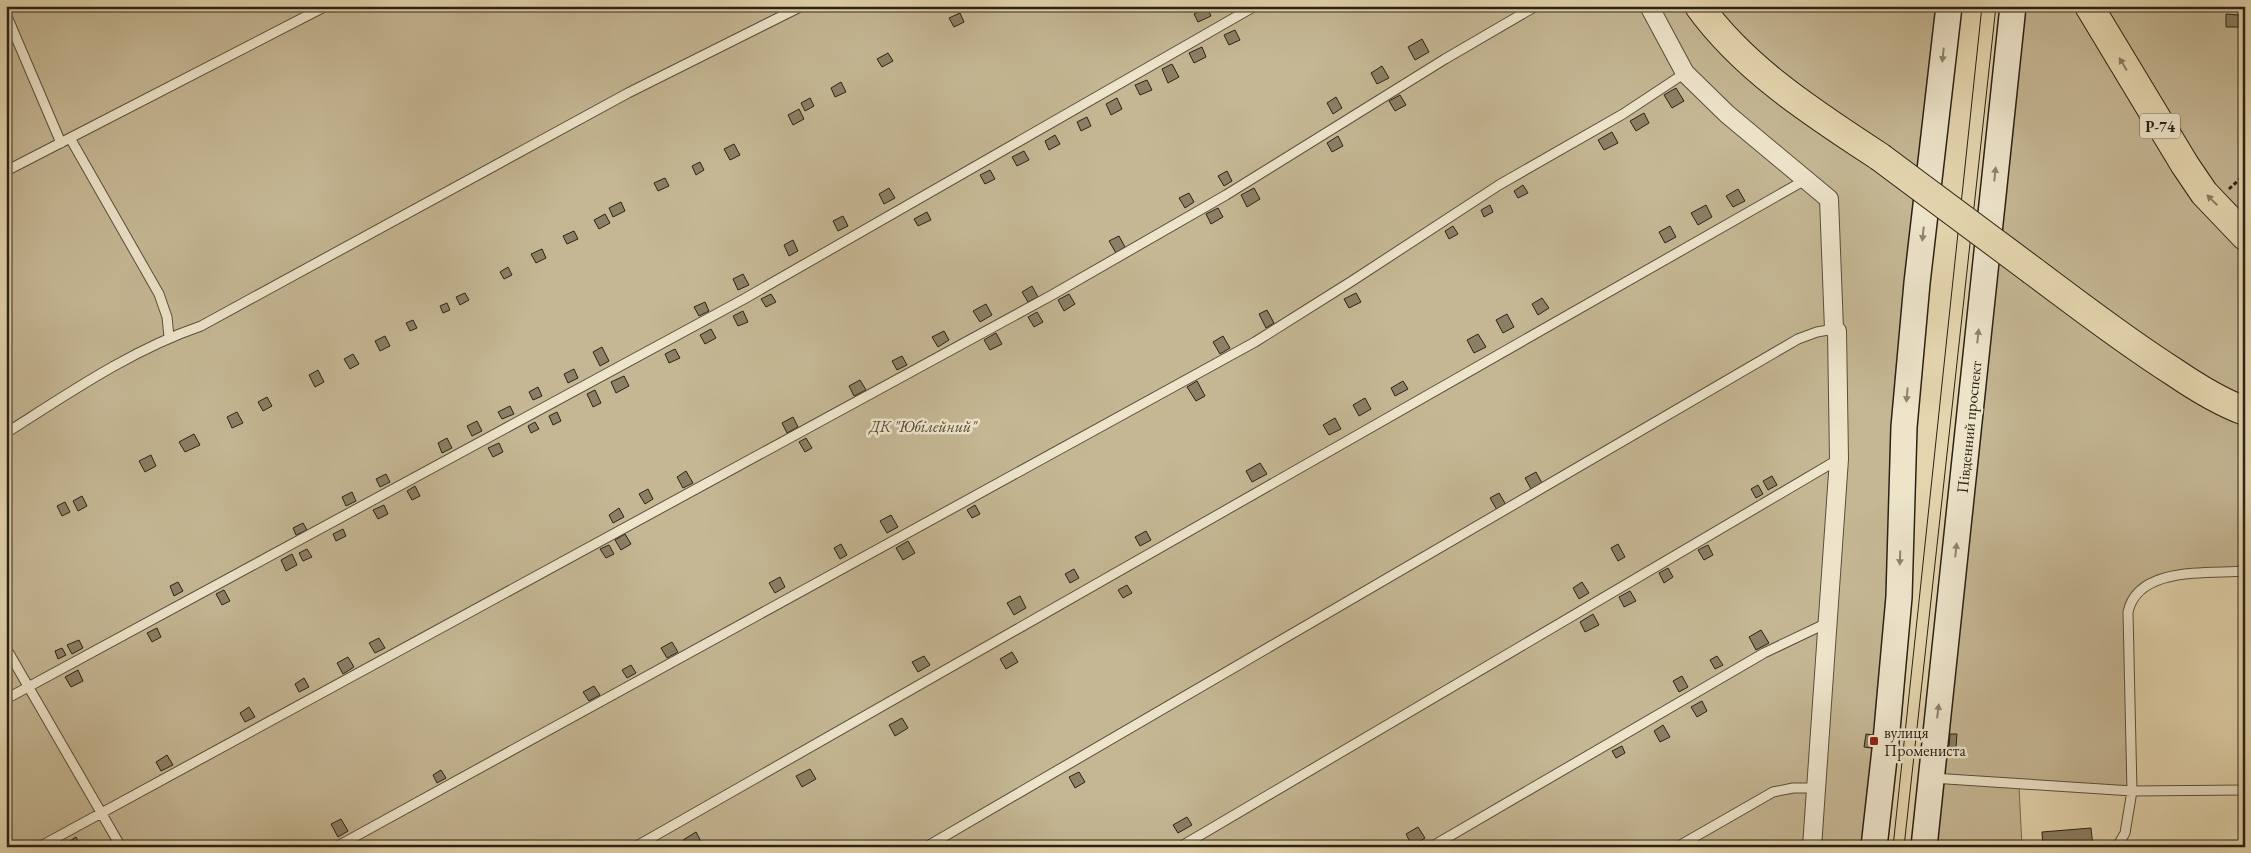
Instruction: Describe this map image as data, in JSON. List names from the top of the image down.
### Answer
{
  "streets": {
    "main road": ["Р-74", "Південний проспект"]
  },
  "parks": ["ДК \"Юбілейний\""],
  "places": {
    "transit": ["вулиця Промениста"]
  }
}
